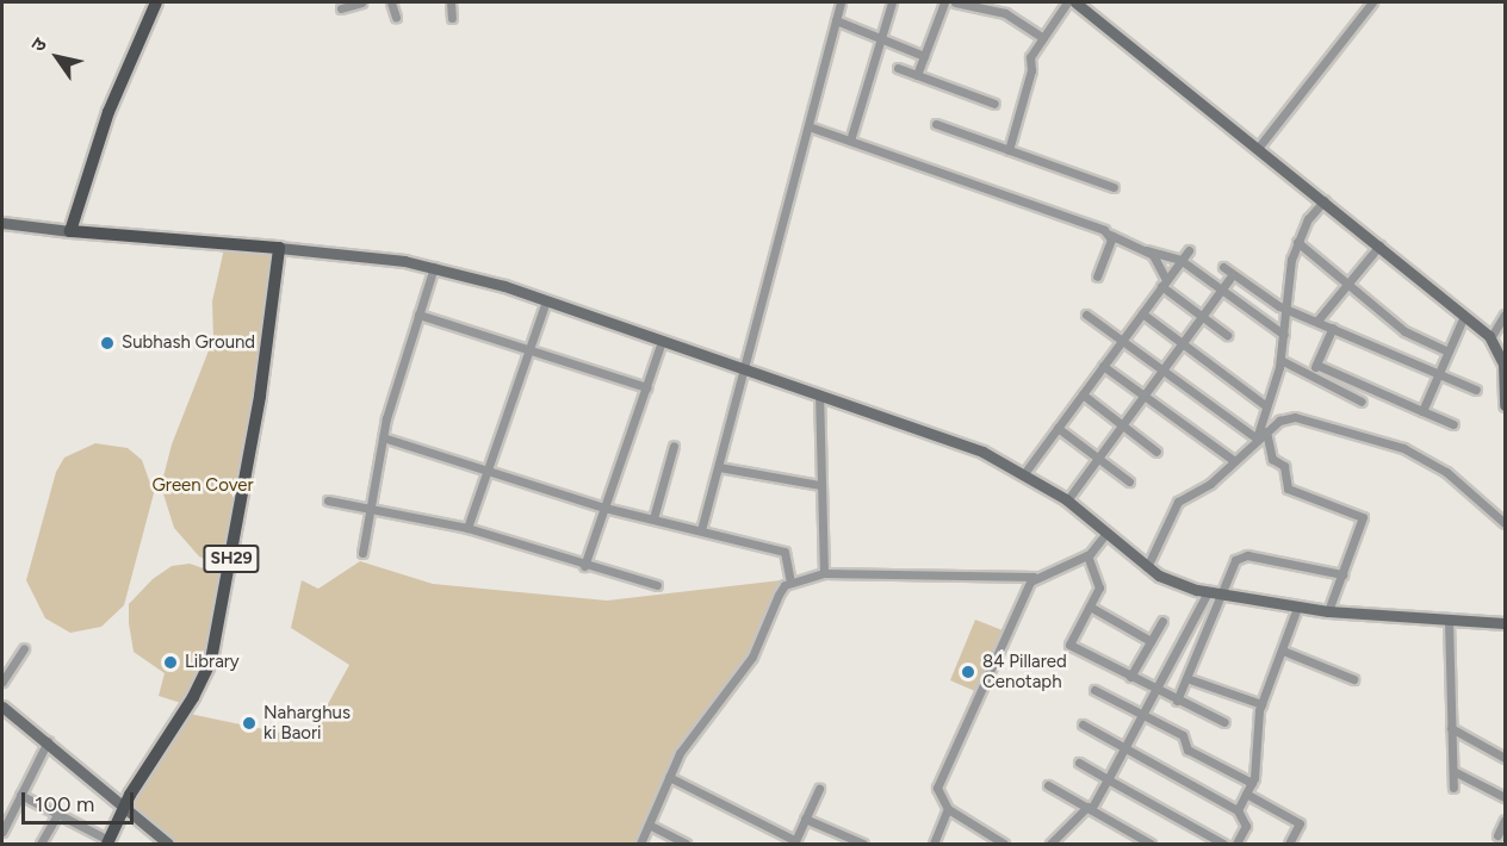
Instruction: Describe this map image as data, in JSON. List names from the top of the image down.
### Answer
{
  "streets": {
    "main road": ["SH29"]
  },
  "parks": ["Green Cover"],
  "places": [
    "Subhash Ground",
    "Library",
    "84 Pillared Cenotaph",
    "Naharghus ki Baori"
  ],
  "scale_bar": "100 m",
  "north": "top left"
}
